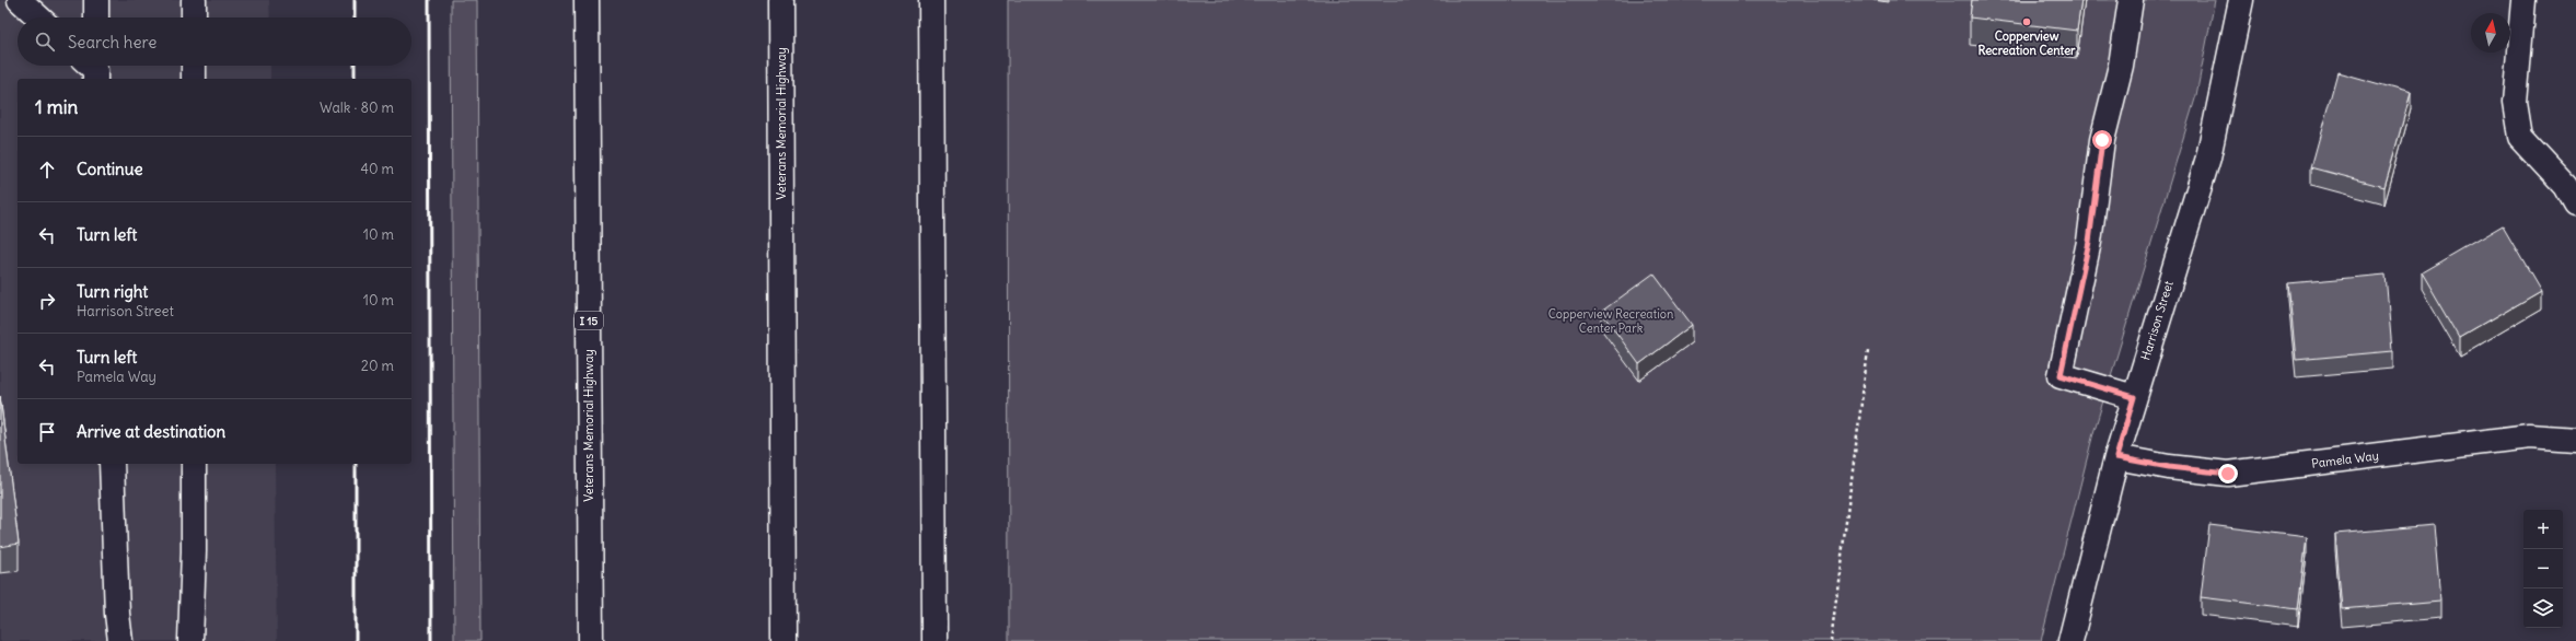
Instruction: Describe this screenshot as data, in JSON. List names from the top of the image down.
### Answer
{
  "streets": {
    "main road": [
      "Veterans Memorial Highway",
      "I 15",
      "Harrison Street",
      "Pamela Way"
    ]
  },
  "crossings": [
    ["Harrison Street", "Pamela Way"]
  ],
  "parks": ["Copperview Recreation Center Park"],
  "places": ["Copperview Recreation Center"],
  "north": "top",
  "page": {
    "search": "Search here",
    "heading": ["1 min", "Walk · 80 m"],
    "list": [
      ["Continue", "40 m"],
      ["Turn left", "10 m"],
      ["Turn right", "Harrison Street", "10 m"],
      ["Turn left", "Pamela Way", "20 m"],
      "Arrive at destination"
    ],
    "map_buttons": ["+", "−"]
  }
}
